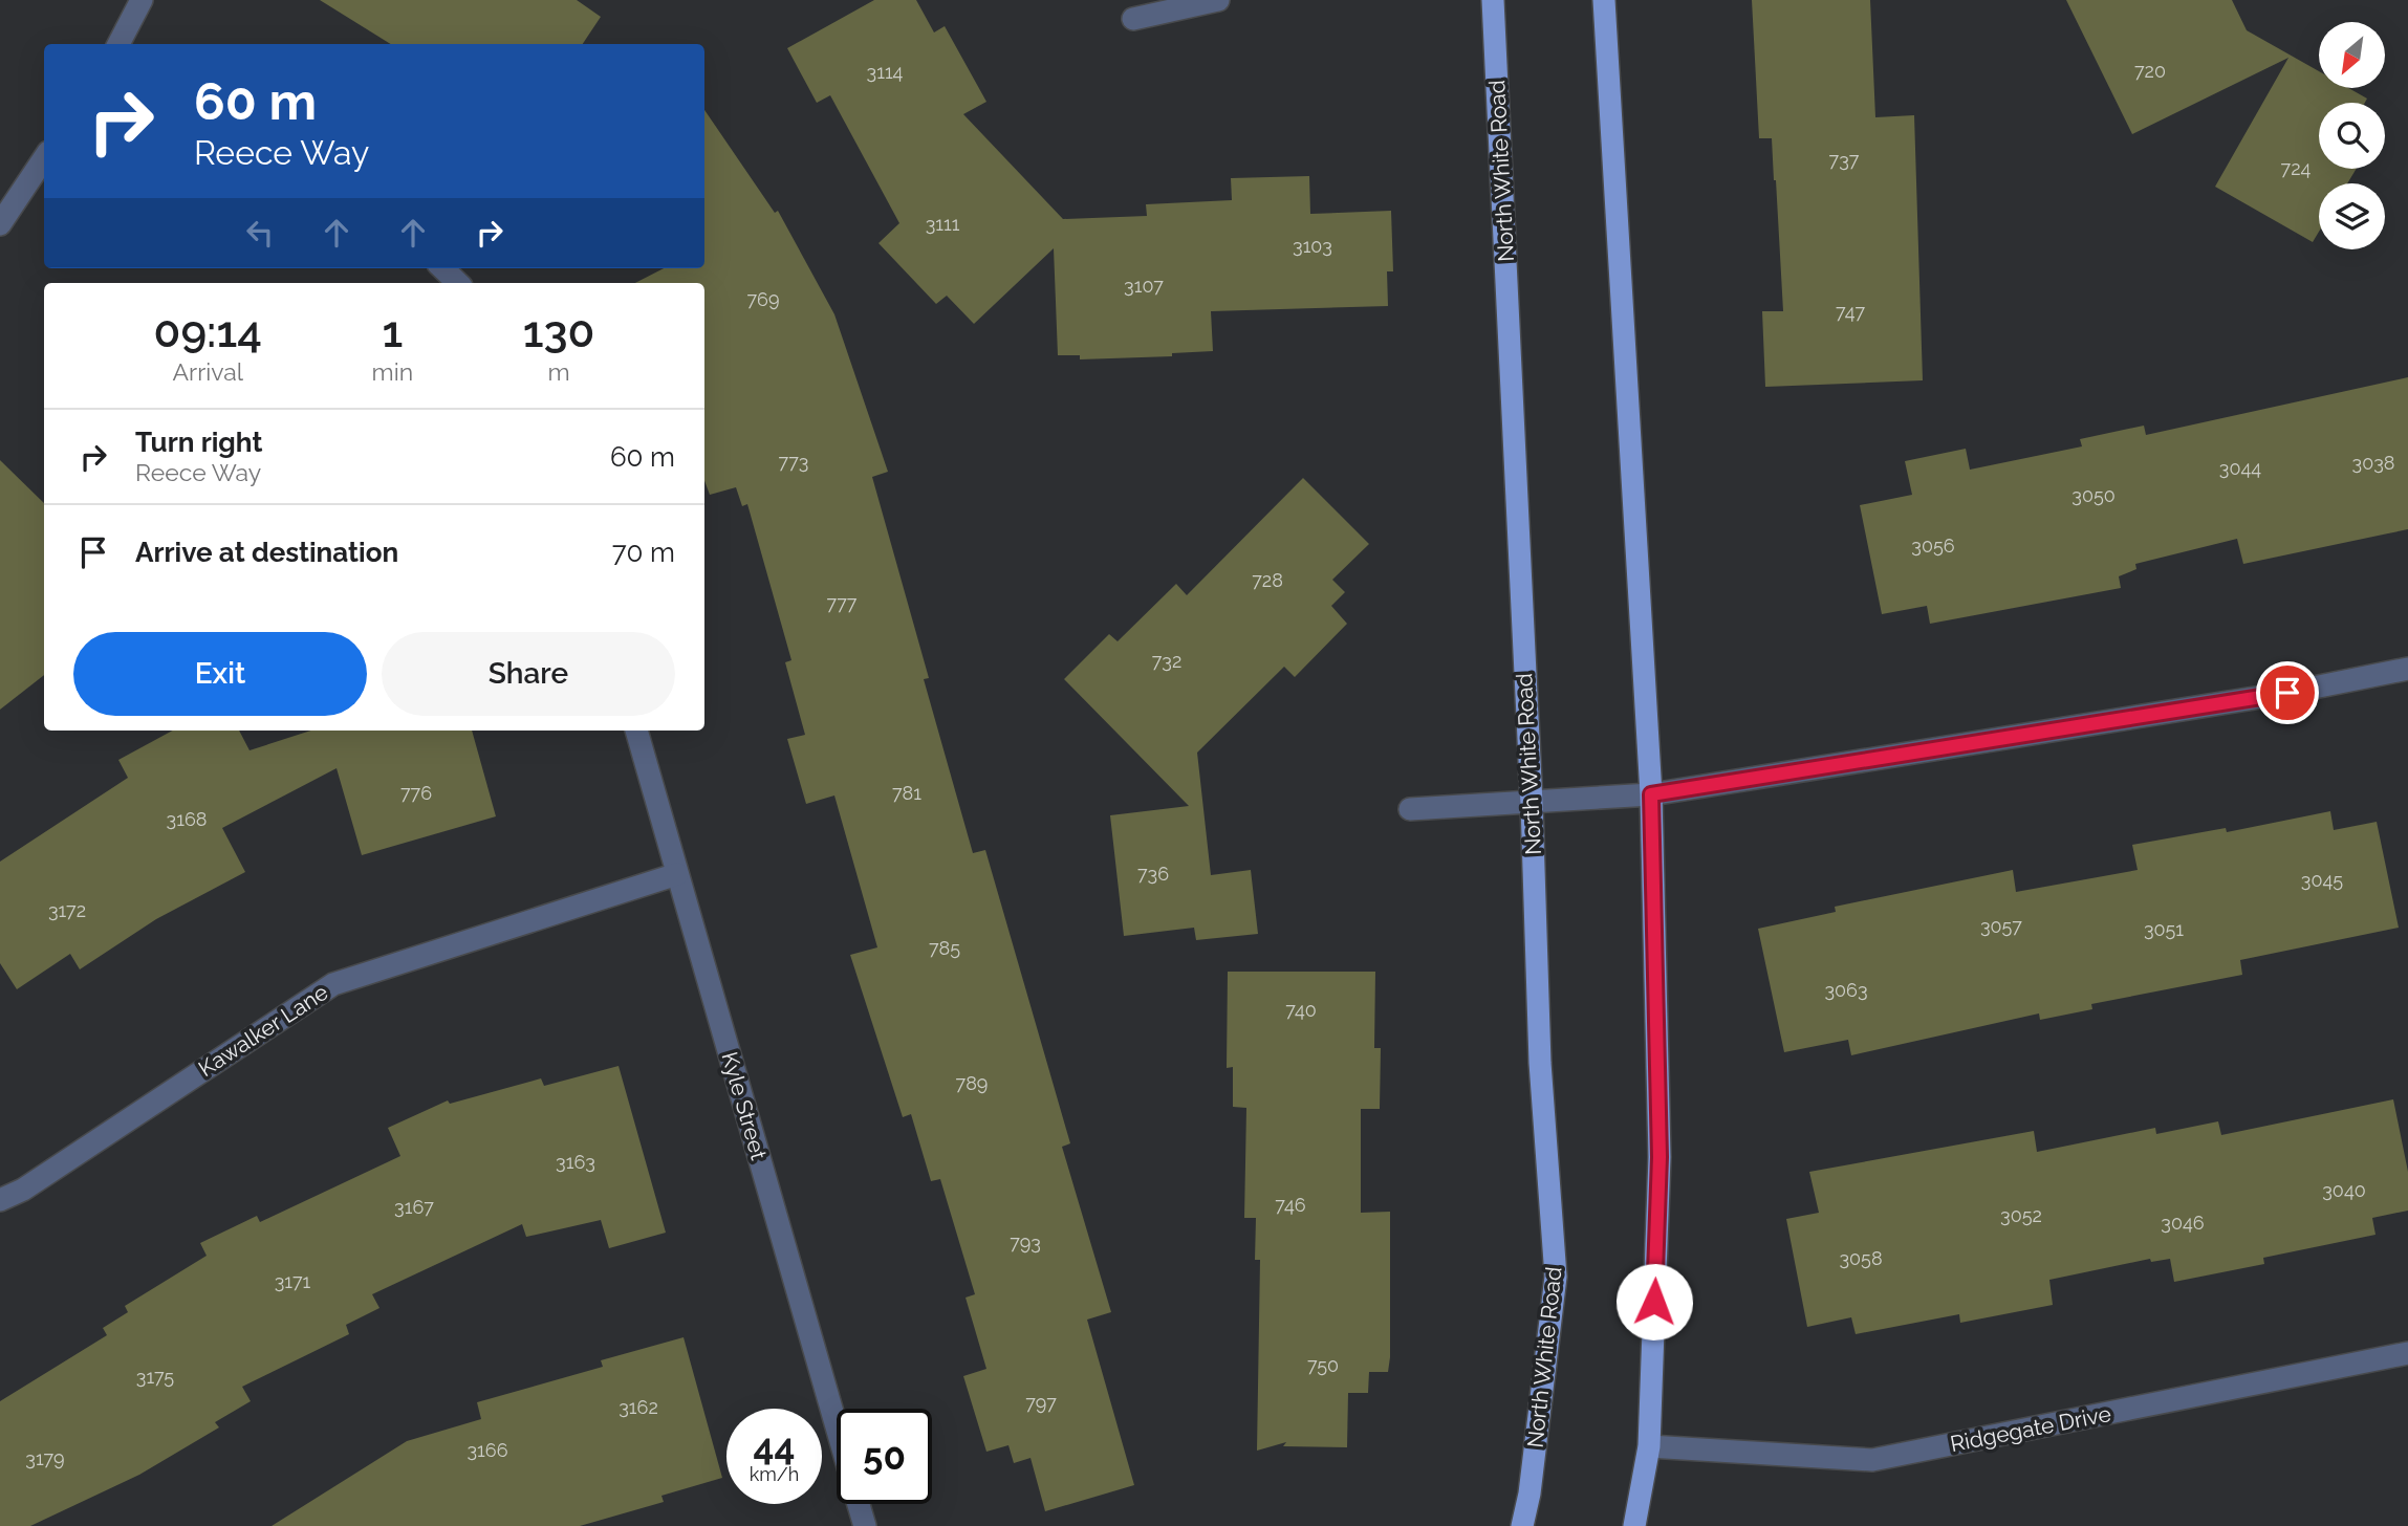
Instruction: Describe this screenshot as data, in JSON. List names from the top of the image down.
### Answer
{
  "streets": {
    "main road": ["North White Road"],
    "street": ["Kawalker Lane", "Kyle Street", "Ridgegate Drive"]
  },
  "crossings": [
    ["Kawalker Lane", "Kyle Street"]
  ],
  "house_numbers": [
    "720",
    "3114",
    "737",
    "724",
    "3111",
    "3103",
    "3107",
    "769",
    "747",
    "773",
    "3038",
    "3044",
    "3050",
    "3056",
    "728",
    "777",
    "732",
    "776",
    "781",
    "3168",
    "736",
    "3045",
    "3172",
    "3057",
    "3051",
    "785",
    "3063",
    "740",
    "789",
    "3163",
    "3040",
    "746",
    "3167",
    "3052",
    "3046",
    "793",
    "3058",
    "3171",
    "750",
    "3175",
    "797",
    "3162",
    "3166",
    "3179"
  ],
  "north": "bottom left",
  "page": {
    "turn": ["60 m", "Reece Way"],
    "eta": [
      "09:14",
      "Arrival",
      "1",
      "min",
      "130",
      "m"
    ],
    "list": [
      {
        "name": "Turn right",
        "note": "Reece Way",
        "value": "60 m"
      },
      {
        "name": "Arrive at destination",
        "value": "70 m"
      }
    ],
    "buttons": ["Exit", "Share"],
    "speed": "44 km/h",
    "limit": "50"
  }
}
